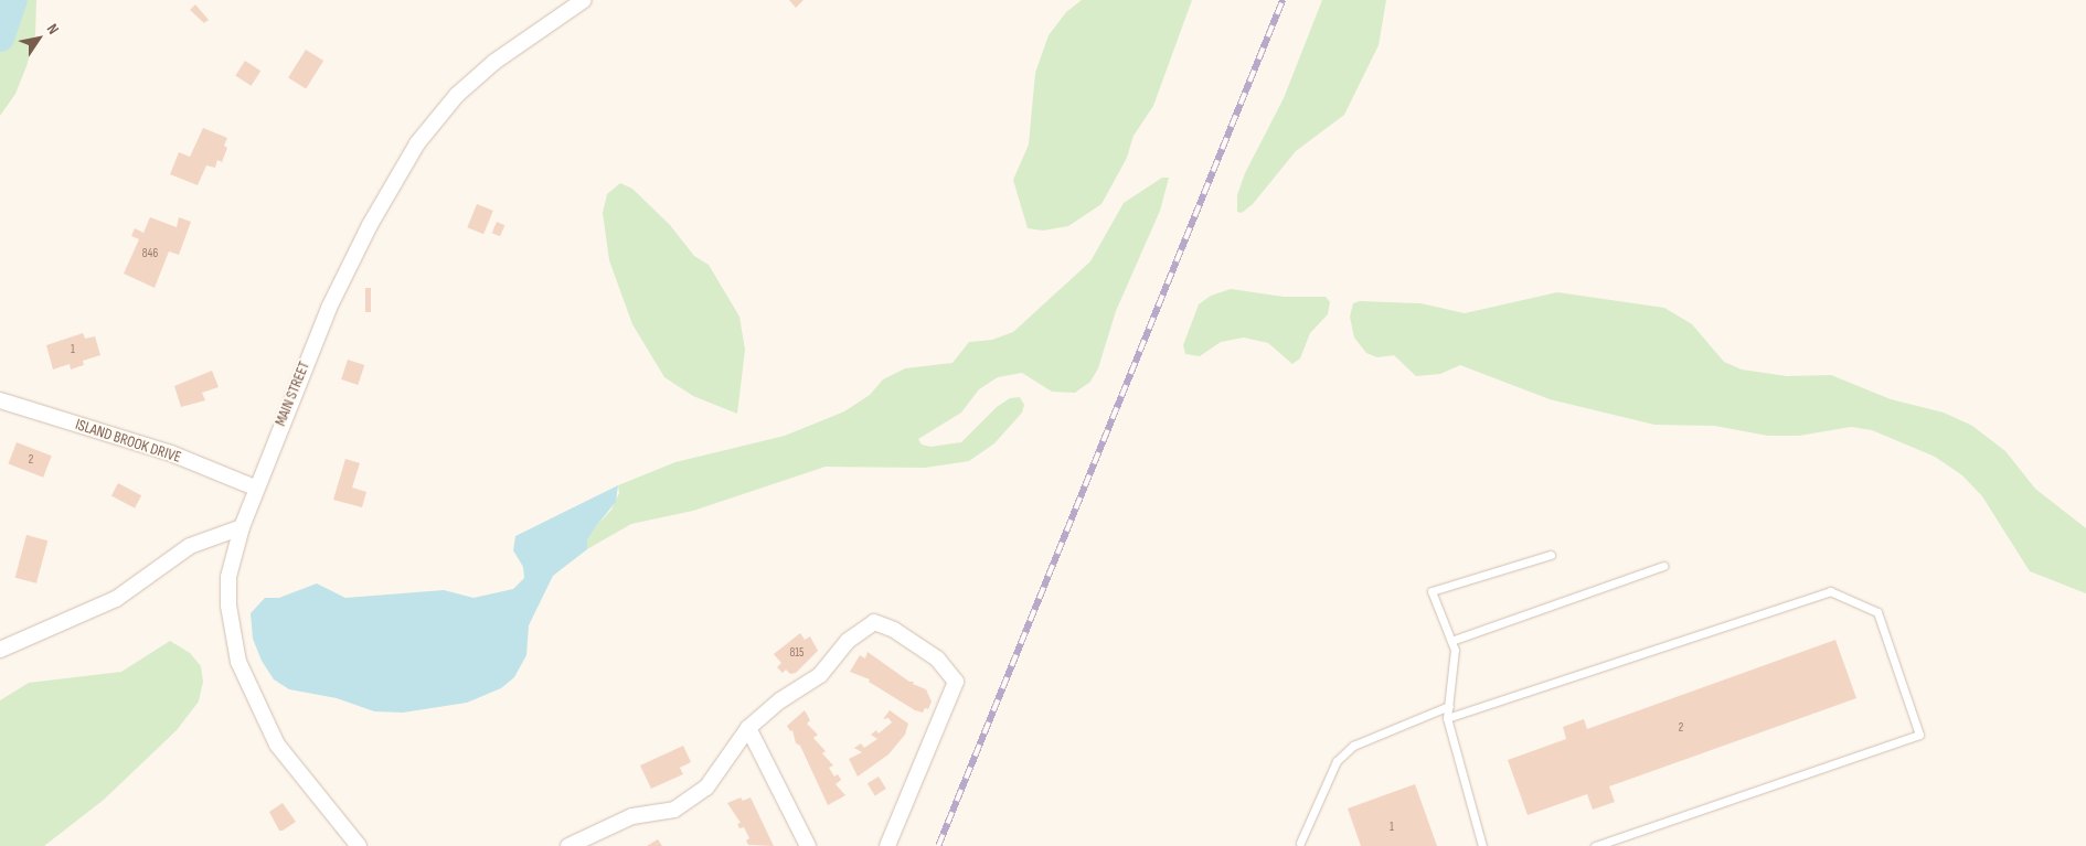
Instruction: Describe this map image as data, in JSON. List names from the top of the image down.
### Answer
{
  "streets": {
    "street": ["MAIN STREET", "ISLAND BROOK DRIVE"]
  },
  "crossings": [
    ["MAIN STREET", "ISLAND BROOK DRIVE"]
  ],
  "house_numbers": [
    "846",
    "1",
    "2",
    "815",
    "2",
    "1"
  ],
  "north": "top right"
}
